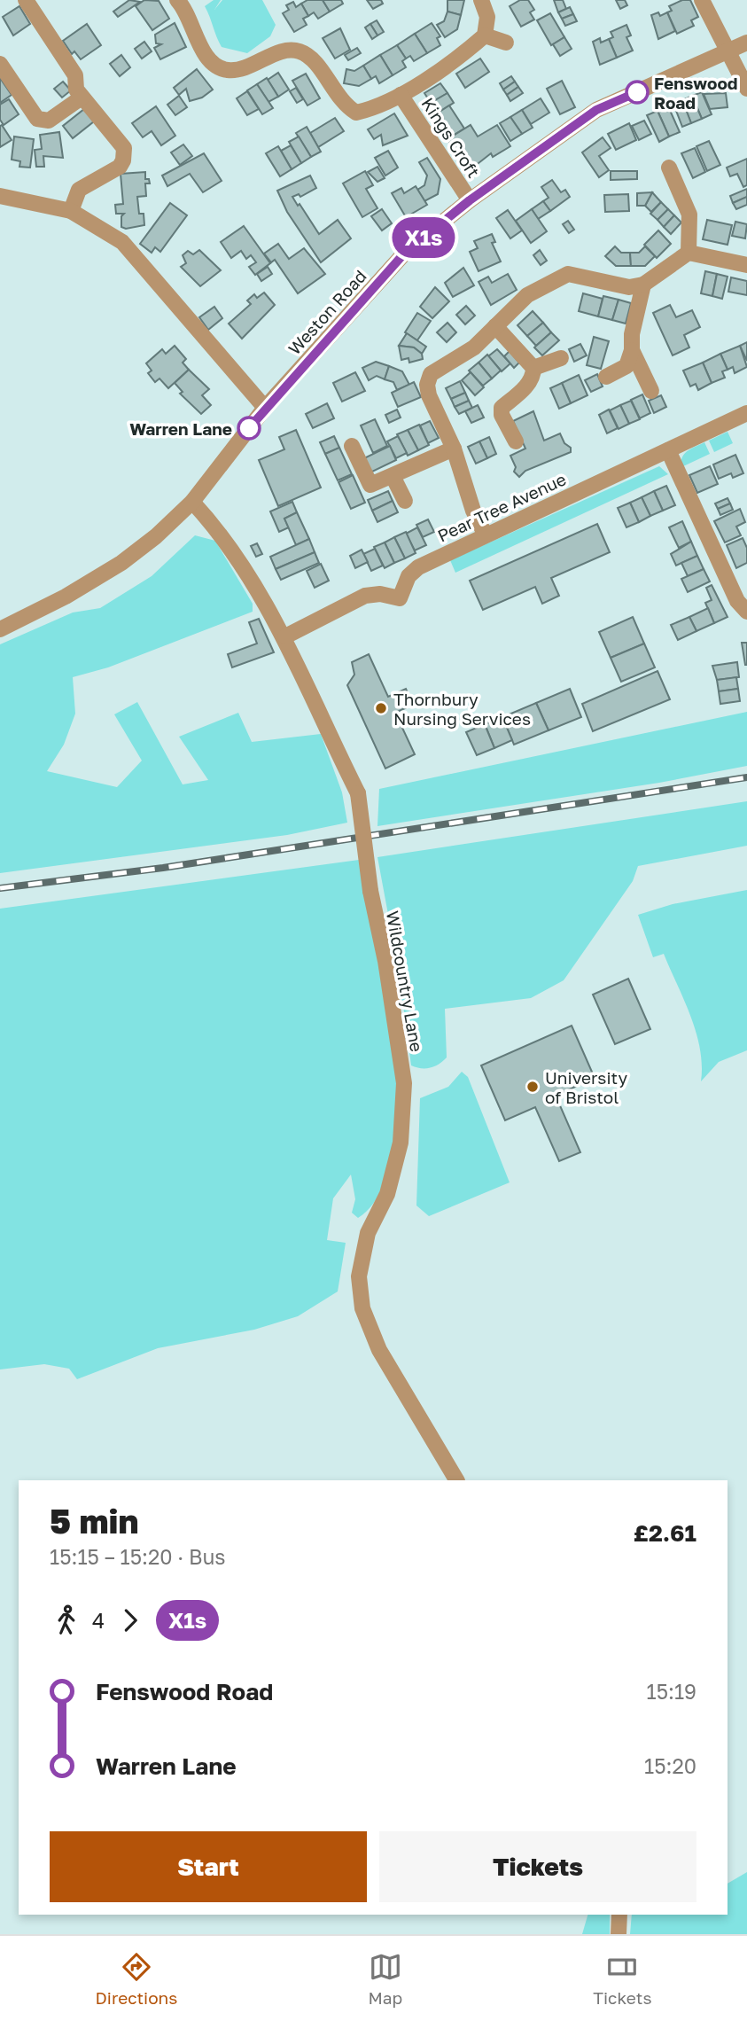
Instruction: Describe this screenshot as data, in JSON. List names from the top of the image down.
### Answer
{
  "streets": {
    "street": [
      "Kings Croft",
      "Weston Road",
      "Pear Tree Avenue",
      "Wildcountry Lane"
    ]
  },
  "crossings": [
    ["Kings Croft", "Weston Road"],
    ["Weston Road", "Wildcountry Lane"],
    ["Pear Tree Avenue", "Wildcountry Lane"]
  ],
  "places": [
    "Fenswood Road",
    "Warren Lane",
    "Thornbury Nursing Services",
    "University of Bristol"
  ],
  "lines": ["bus line X1s"],
  "page": {
    "on_map": "X1s",
    "heading": ["5 min", "15:15 – 15:20 · Bus", "£2.61"],
    "legs": ["4", "X1s"],
    "list": [
      {
        "name": "Fenswood Road",
        "value": "15:19"
      },
      {
        "name": "Warren Lane",
        "value": "15:20"
      }
    ],
    "buttons": ["Start", "Tickets"],
    "tabs": ["Directions", "Map", "Tickets"]
  }
}
